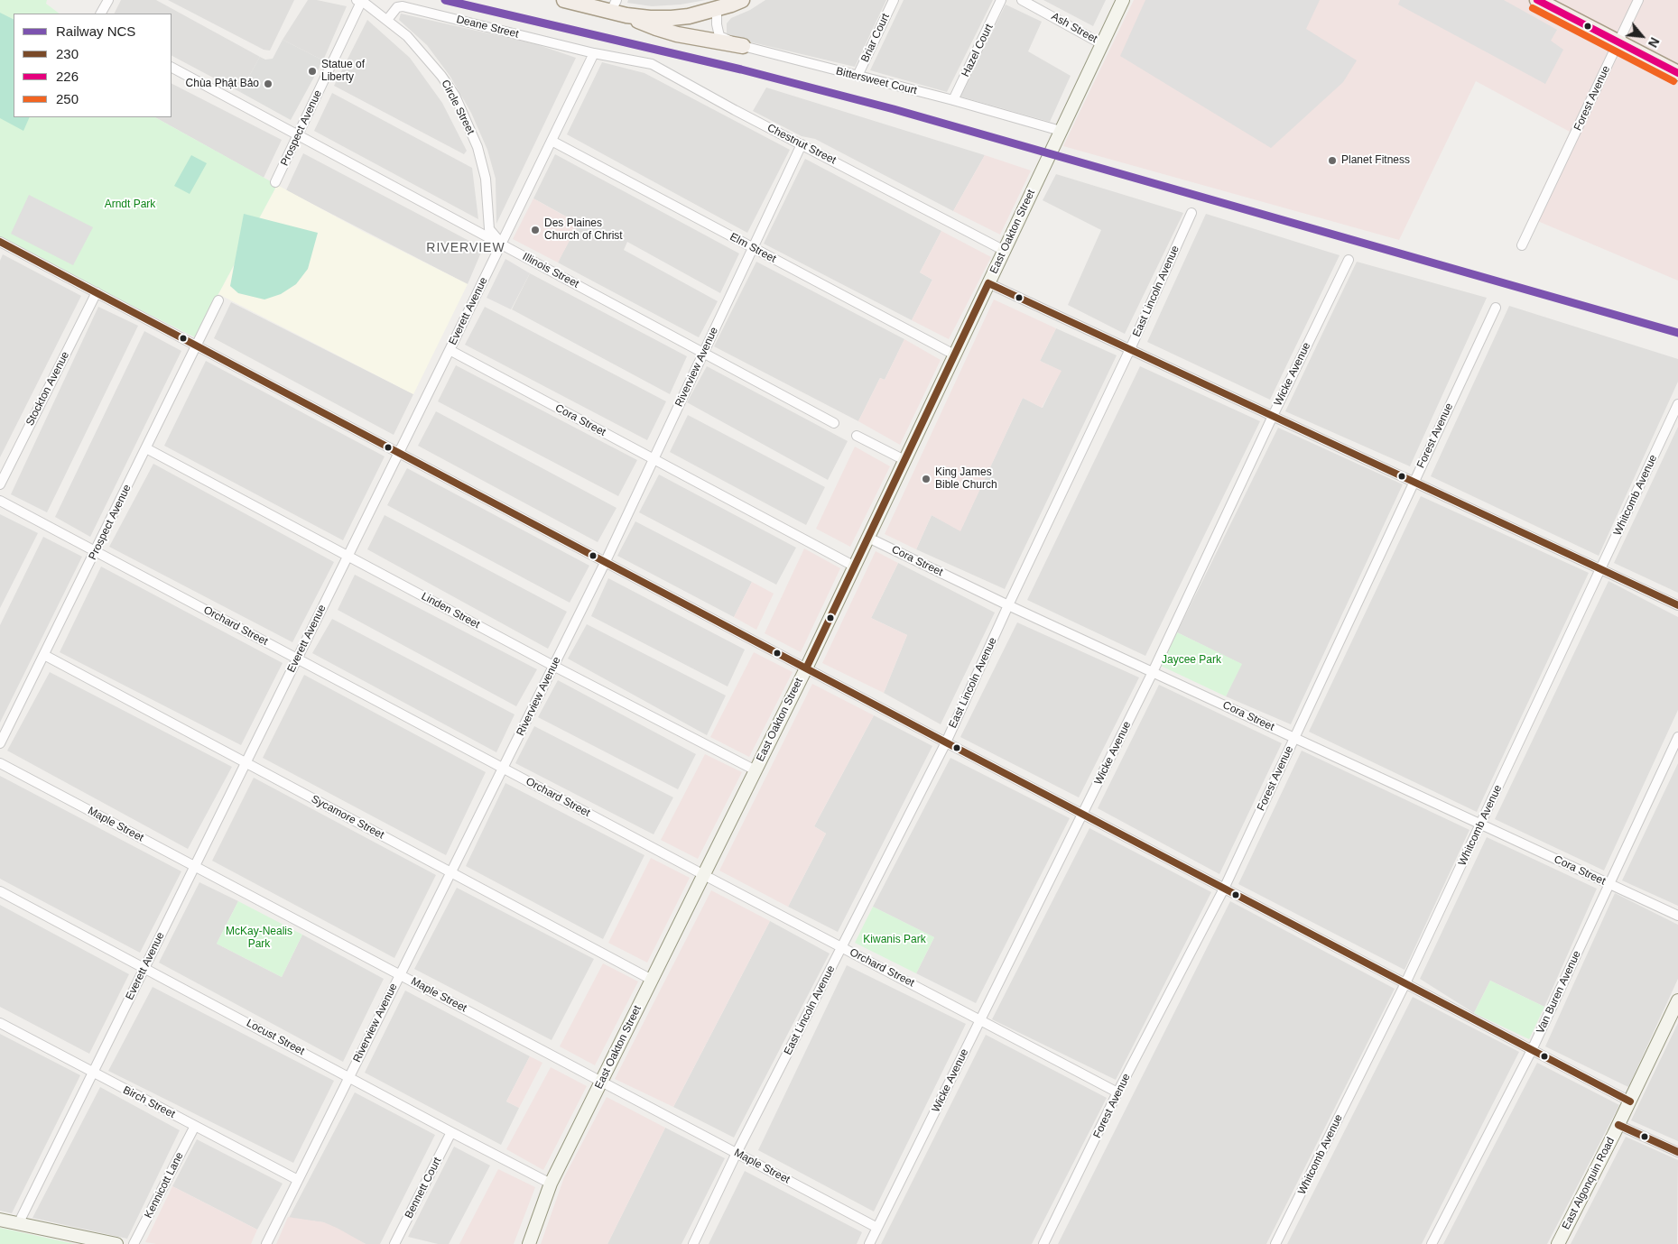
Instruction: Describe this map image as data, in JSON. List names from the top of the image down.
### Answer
{
  "streets": {
    "main road": ["East Oakton Street", "East Algonquin Road"],
    "street": [
      "Deane Street",
      "Ash Street",
      "Briar Court",
      "Hazel Court",
      "Bittersweet Court",
      "Forest Avenue",
      "Circle Street",
      "Prospect Avenue",
      "Chestnut Street",
      "Elm Street",
      "Illinois Street",
      "East Lincoln Avenue",
      "Everett Avenue",
      "Riverview Avenue",
      "Wicke Avenue",
      "Stockton Avenue",
      "Cora Street",
      "Whitcomb Avenue",
      "Linden Street",
      "Orchard Street",
      "Sycamore Street",
      "Maple Street",
      "Van Buren Avenue",
      "Locust Street",
      "Birch Street",
      "Kennicott Lane",
      "Bennett Court"
    ]
  },
  "crossings": [
    ["Deane Street", "Circle Street"],
    ["Deane Street", "Chestnut Street"],
    ["Deane Street", "Everett Avenue"],
    ["Ash Street", "East Oakton Street"],
    ["Briar Court", "Bittersweet Court"],
    ["Hazel Court", "Bittersweet Court"],
    ["Bittersweet Court", "East Oakton Street"],
    ["Forest Avenue", "Cora Street"],
    ["Forest Avenue", "Orchard Street"],
    ["Circle Street", "Prospect Avenue"],
    ["Circle Street", "Illinois Street"],
    ["Circle Street", "Everett Avenue"],
    ["Prospect Avenue", "Illinois Street"],
    ["Prospect Avenue", "Linden Street"],
    ["Prospect Avenue", "Orchard Street"],
    ["Prospect Avenue", "Sycamore Street"],
    ["Chestnut Street", "East Oakton Street"],
    ["Chestnut Street", "Everett Avenue"],
    ["Chestnut Street", "Riverview Avenue"],
    ["East Oakton Street", "Elm Street"],
    ["East Oakton Street", "Cora Street"],
    ["East Oakton Street", "Linden Street"],
    ["East Oakton Street", "Orchard Street"],
    ["East Oakton Street", "Sycamore Street"],
    ["East Oakton Street", "Maple Street"],
    ["East Oakton Street", "Locust Street"],
    ["Elm Street", "Everett Avenue"],
    ["Elm Street", "Riverview Avenue"],
    ["Illinois Street", "Everett Avenue"],
    ["Illinois Street", "Riverview Avenue"],
    ["East Lincoln Avenue", "Cora Street"],
    ["East Lincoln Avenue", "Orchard Street"],
    ["East Lincoln Avenue", "Maple Street"],
    ["Everett Avenue", "Cora Street"],
    ["Everett Avenue", "Linden Street"],
    ["Everett Avenue", "Orchard Street"],
    ["Everett Avenue", "Sycamore Street"],
    ["Everett Avenue", "Maple Street"],
    ["Everett Avenue", "Locust Street"],
    ["Everett Avenue", "Birch Street"],
    ["Riverview Avenue", "Cora Street"],
    ["Riverview Avenue", "Linden Street"],
    ["Riverview Avenue", "Orchard Street"],
    ["Riverview Avenue", "Sycamore Street"],
    ["Riverview Avenue", "Maple Street"],
    ["Riverview Avenue", "Locust Street"],
    ["Riverview Avenue", "Birch Street"],
    ["Wicke Avenue", "Cora Street"],
    ["Wicke Avenue", "Orchard Street"],
    ["Wicke Avenue", "Maple Street"],
    ["Cora Street", "Whitcomb Avenue"],
    ["Cora Street", "Van Buren Avenue"],
    ["Locust Street", "Bennett Court"],
    ["Birch Street", "Kennicott Lane"]
  ],
  "districts": ["RIVERVIEW"],
  "parks": [
    "Arndt Park",
    "Jaycee Park",
    "McKay-Nealis Park",
    "Kiwanis Park"
  ],
  "places": [
    "Statue of Liberty",
    "Chùa Phật Bảo",
    "Planet Fitness",
    "Des Plaines Church of Christ",
    "King James Bible Church"
  ],
  "lines": [
    "rail line NCS",
    "transit line 226",
    "transit line 250",
    "transit line 230"
  ],
  "legend": [
    "Railway NCS",
    "230",
    "226",
    "250"
  ],
  "north": "bottom right"
}
